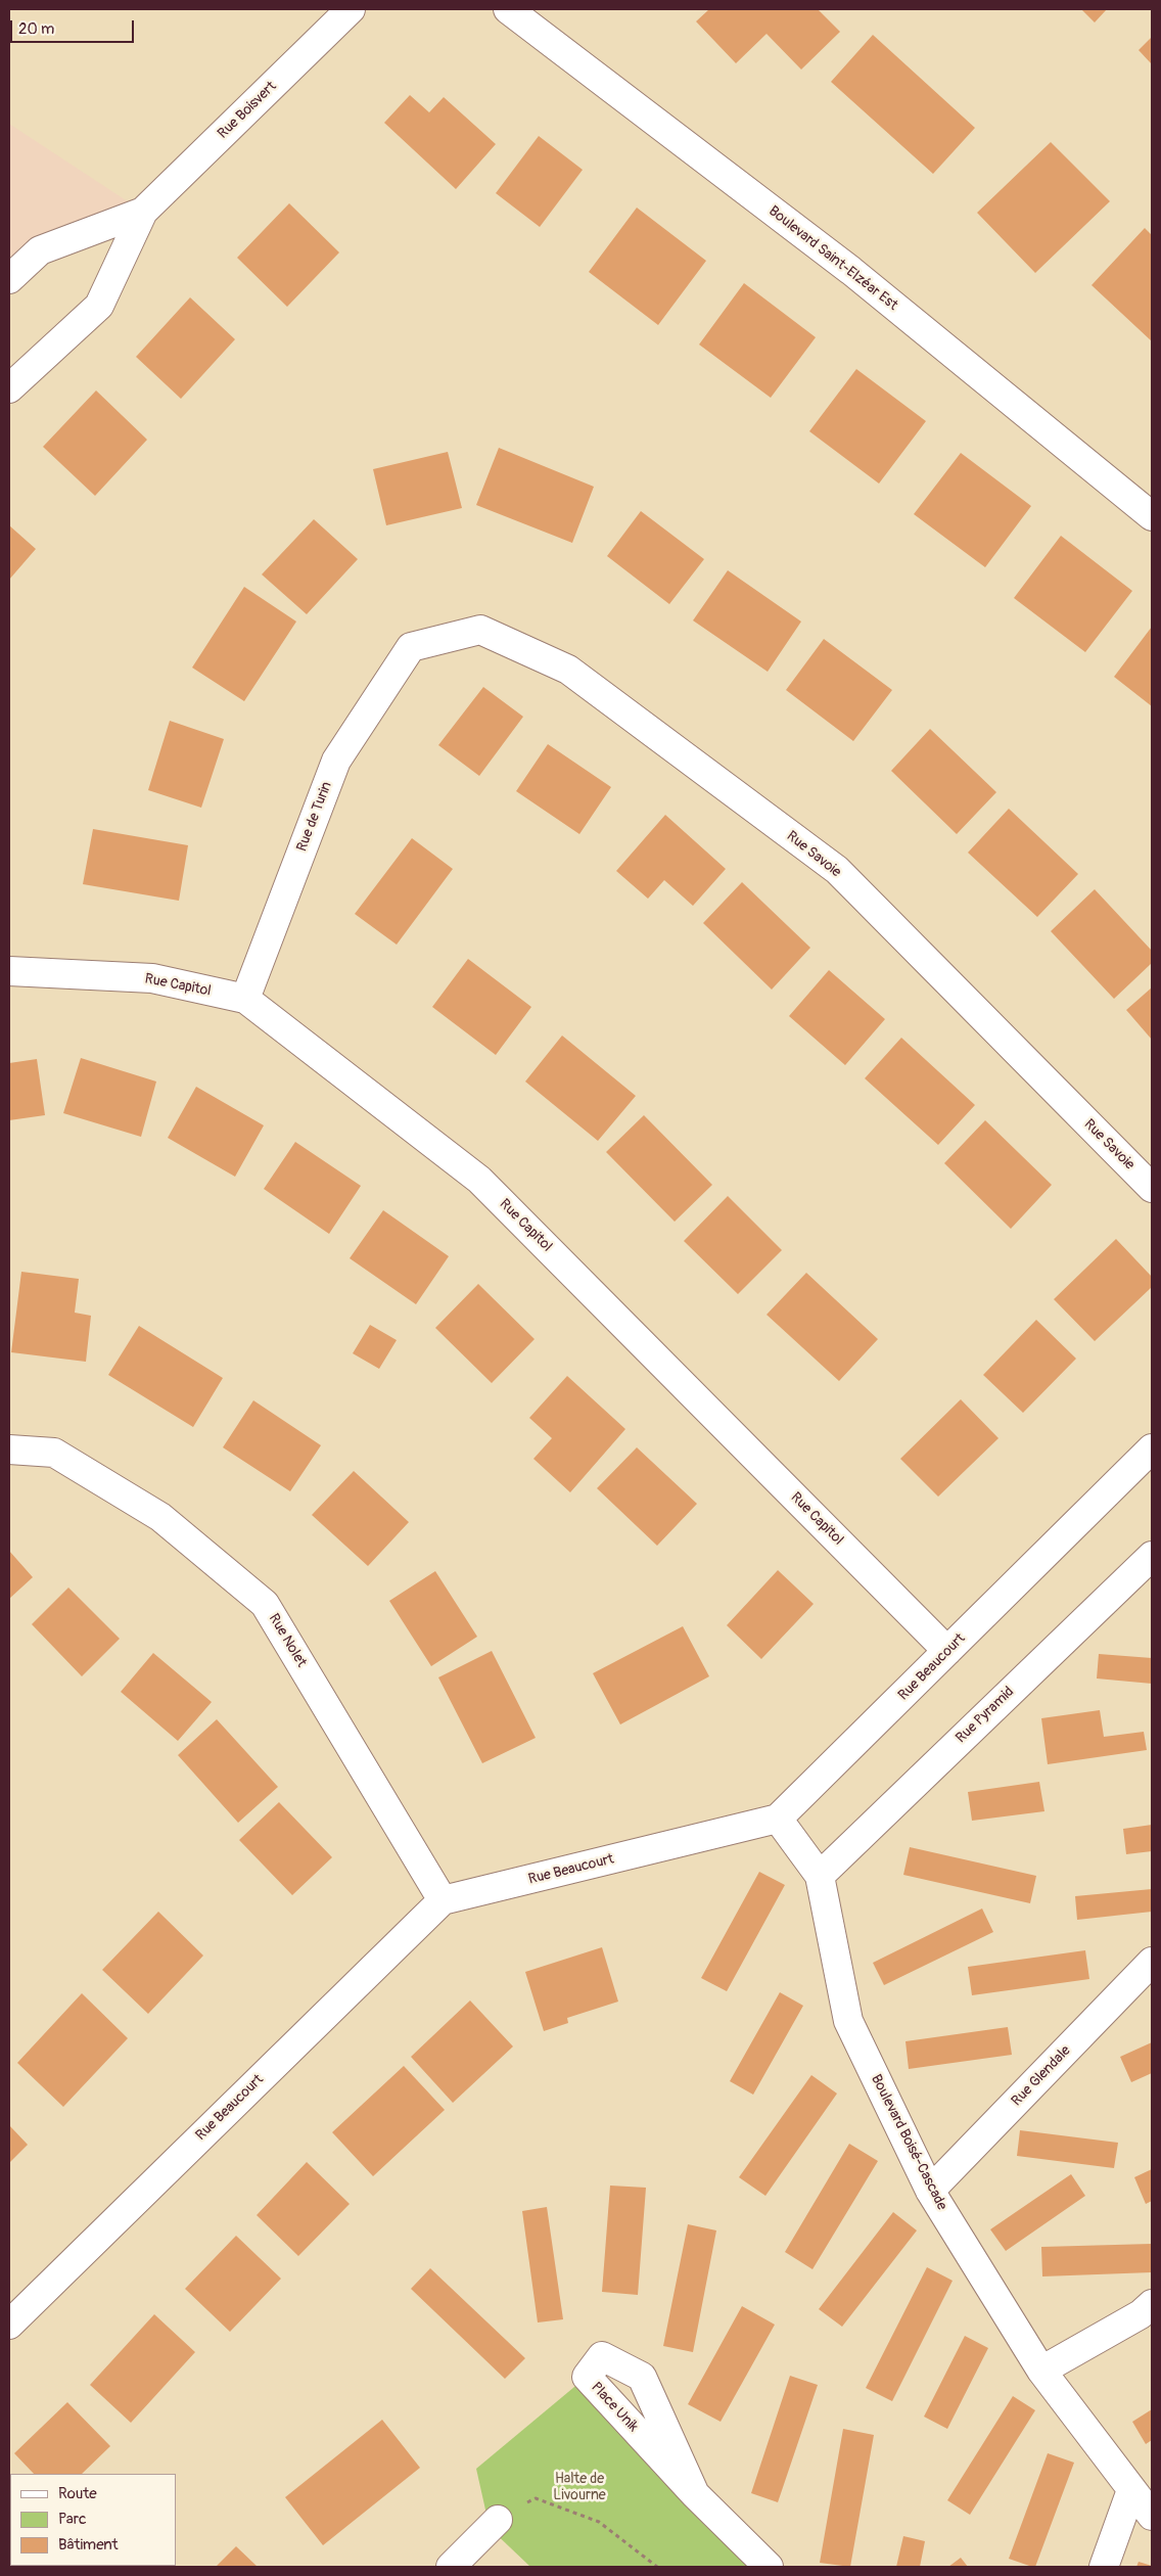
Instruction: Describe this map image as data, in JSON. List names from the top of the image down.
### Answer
{
  "streets": {
    "street": [
      "Rue Boisvert",
      "Boulevard Saint-Elzéar Est",
      "Rue de Turin",
      "Rue Savoie",
      "Rue Capitol",
      "Rue Nolet",
      "Rue Beaucourt",
      "Rue Pyramid",
      "Rue Glendale",
      "Boulevard Boisé-Cascade",
      "Place Unik"
    ]
  },
  "crossings": [
    ["Rue de Turin", "Rue Savoie"],
    ["Rue de Turin", "Rue Capitol"],
    ["Rue Capitol", "Rue Beaucourt"],
    ["Rue Nolet", "Rue Beaucourt"],
    ["Rue Beaucourt", "Boulevard Boisé-Cascade"],
    ["Rue Pyramid", "Boulevard Boisé-Cascade"],
    ["Rue Glendale", "Boulevard Boisé-Cascade"]
  ],
  "parks": ["Halte de Livourne"],
  "legend": ["Route", "Parc", "Bâtiment"],
  "scale_bar": "20 m"
}
